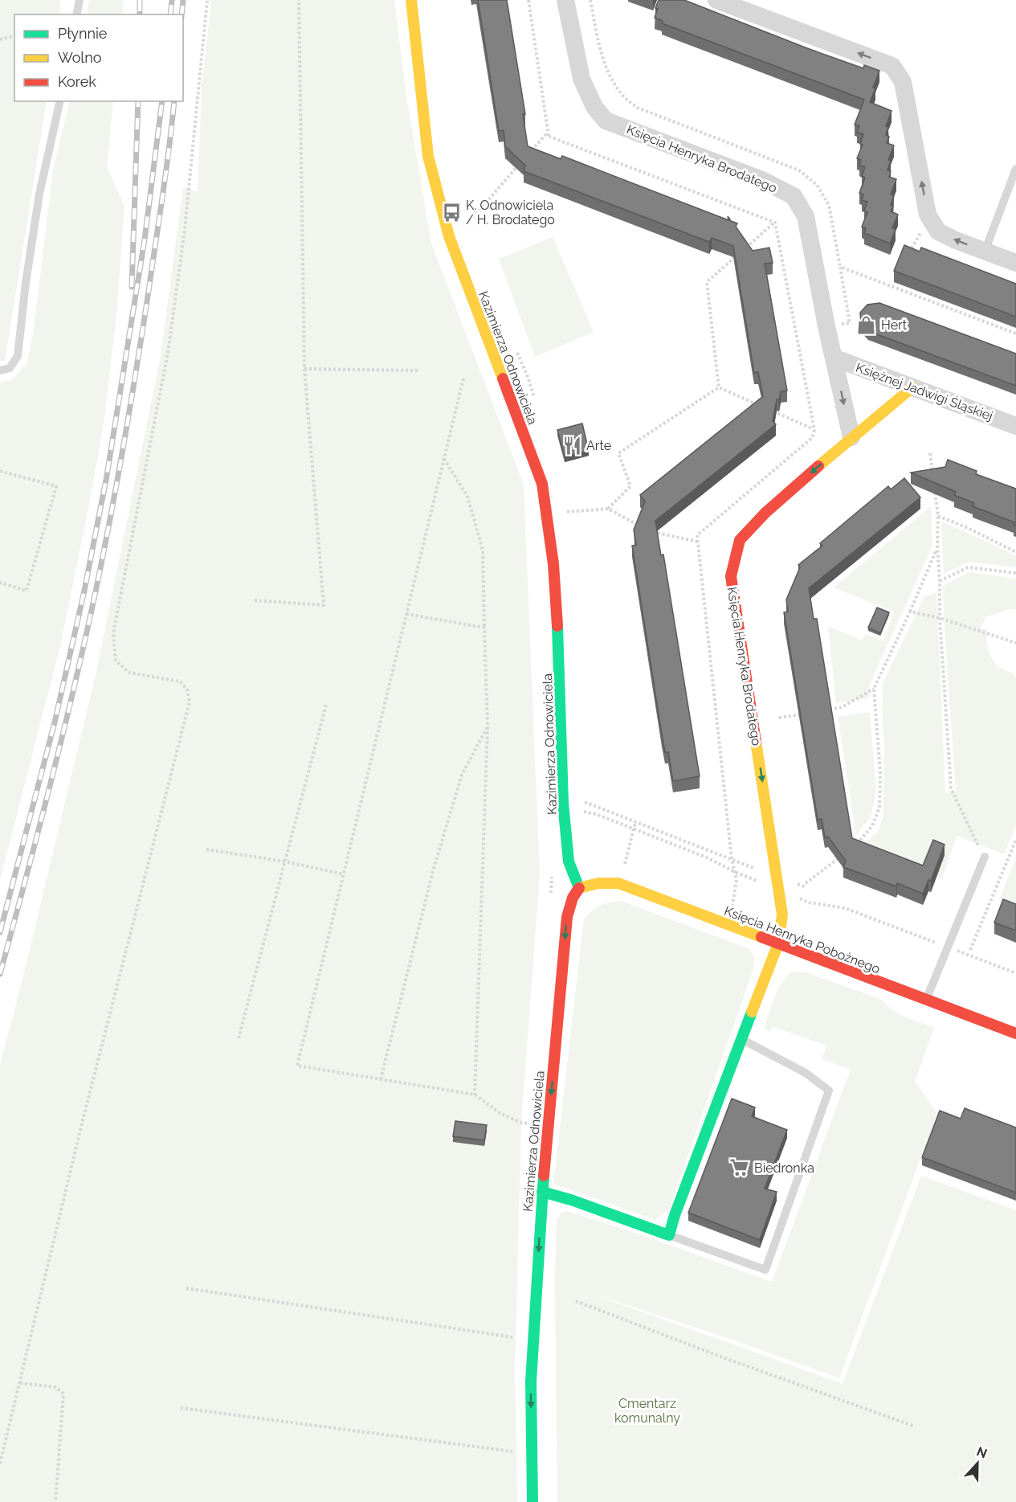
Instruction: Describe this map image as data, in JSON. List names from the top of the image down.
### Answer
{
  "streets": {
    "street": [
      "Księcia Henryka Brodatego",
      "Kazimierza Odnowiciela",
      "Księżnej Jadwigi Śląskiej",
      "Księcia Henryka Pobożnego"
    ]
  },
  "crossings": [
    ["Księcia Henryka Brodatego", "Księżnej Jadwigi Śląskiej"],
    ["Księcia Henryka Brodatego", "Księcia Henryka Pobożnego"],
    ["Kazimierza Odnowiciela", "Księcia Henryka Pobożnego"]
  ],
  "one_way": ["Kazimierza Odnowiciela"],
  "parks": ["Cmentarz komunalny"],
  "places": {
    "bus stop": ["K. Odnowiciela / H. Brodatego"],
    "shop": ["Hert"],
    "restaurant": ["Arte"],
    "supermarket": ["Biedronka"]
  },
  "legend": ["Płynnie", "Wolno", "Korek"],
  "north": "top"
}
